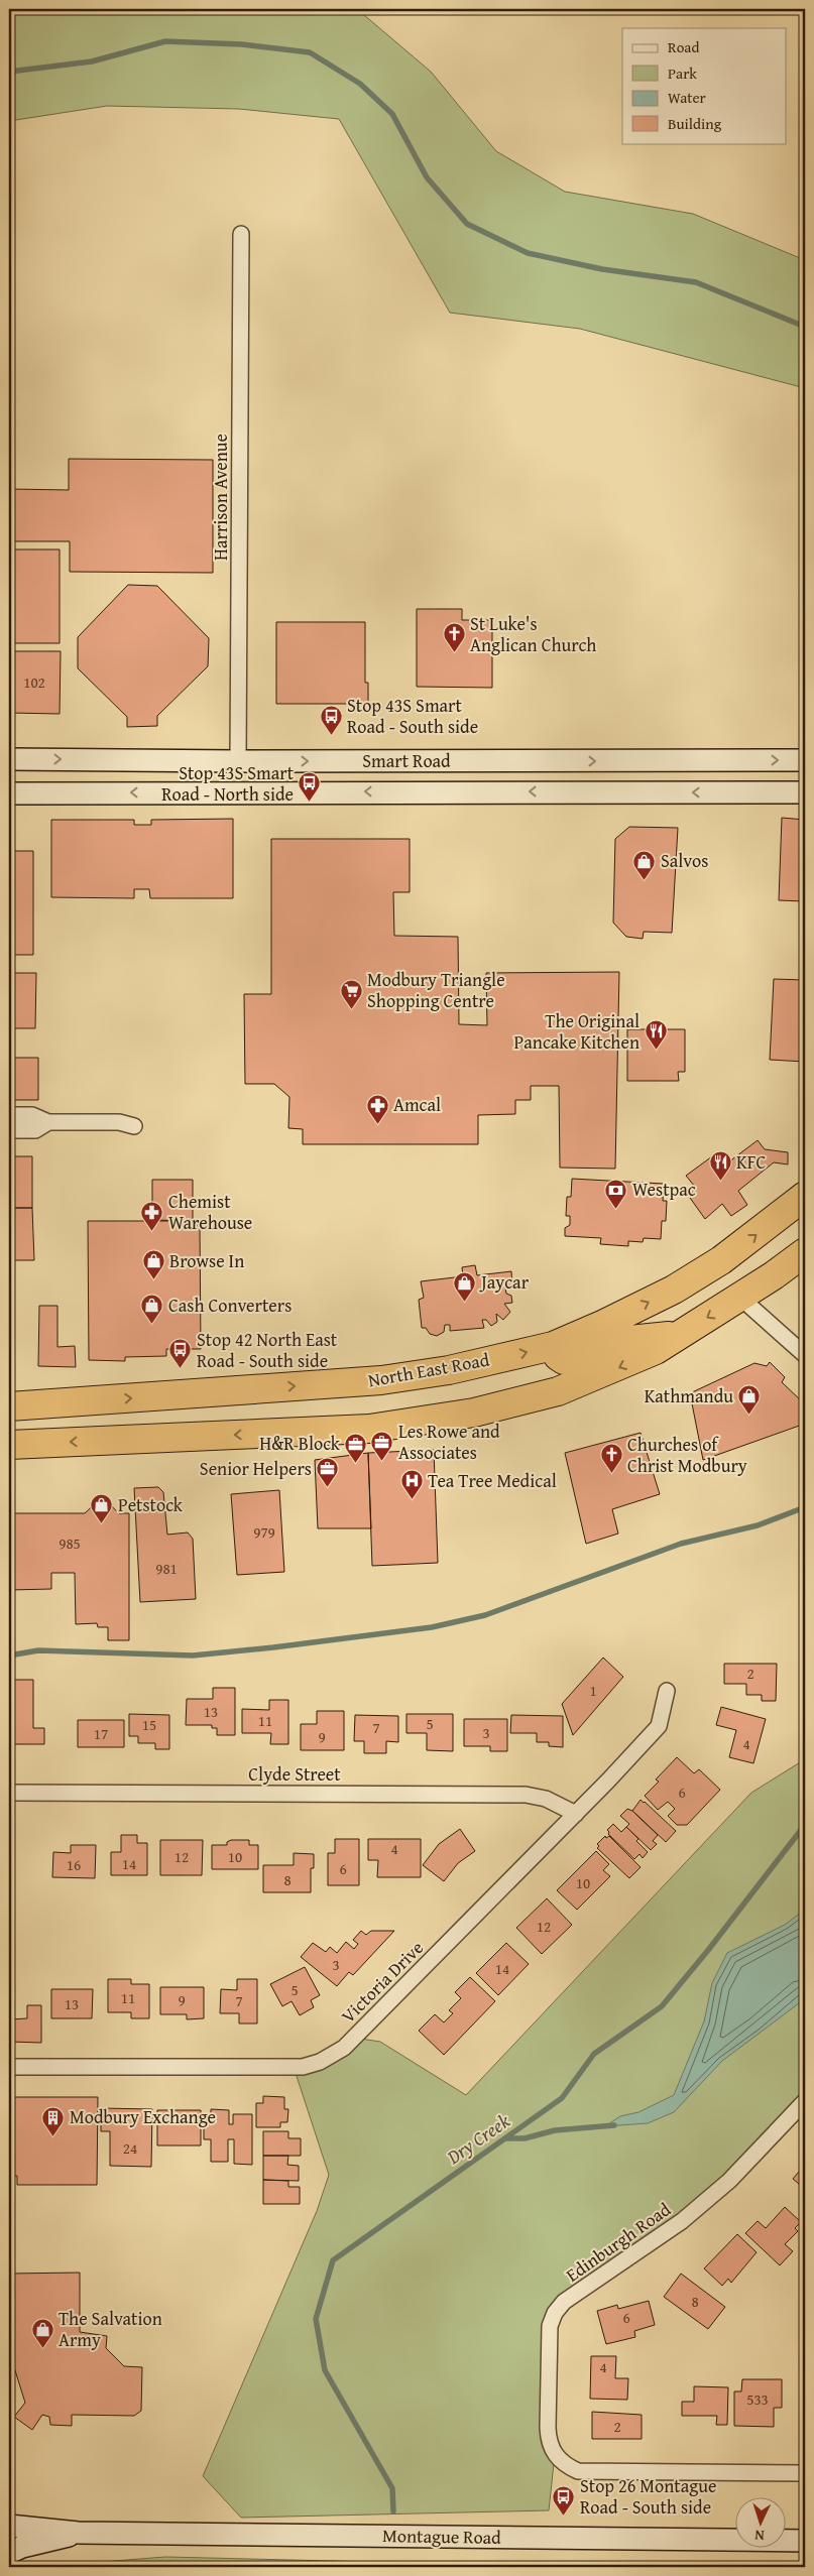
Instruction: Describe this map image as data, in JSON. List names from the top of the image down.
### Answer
{
  "streets": {
    "highway": ["North East Road"],
    "main road": ["Smart Road", "Montague Road"],
    "street": [
      "Harrison Avenue",
      "Clyde Street",
      "Victoria Drive",
      "Edinburgh Road"
    ]
  },
  "crossings": [
    ["Harrison Avenue", "Smart Road"],
    ["Clyde Street", "Victoria Drive"]
  ],
  "water": ["Dry Creek"],
  "places": {
    "church": ["St Luke's Anglican Church", "Churches of Christ Modbury"],
    "bus stop": [
      "Stop 43S Smart Road - South side",
      "Stop 43S Smart Road - North side",
      "Stop 42 North East Road - South side",
      "Stop 26 Montague Road - South side"
    ],
    "shop": [
      "Salvos",
      "Browse In",
      "Jaycar",
      "Cash Converters",
      "Kathmandu",
      "Petstock",
      "The Salvation Army"
    ],
    "supermarket": ["Modbury Triangle Shopping Centre"],
    "restaurant": ["The Original Pancake Kitchen", "KFC"],
    "pharmacy": ["Amcal", "Chemist Warehouse"],
    "bank": ["Westpac"],
    "office": ["Les Rowe and Associates", "H&R Block", "Senior Helpers"],
    "hospital": ["Tea Tree Medical"],
    "building": ["Modbury Exchange"]
  },
  "house_numbers": [
    "102",
    "979",
    "985",
    "981",
    "2",
    "1",
    "13",
    "11",
    "5",
    "15",
    "7",
    "3",
    "17",
    "9",
    "4",
    "6",
    "4",
    "12",
    "10",
    "14",
    "16",
    "6",
    "8",
    "10",
    "12",
    "3",
    "14",
    "5",
    "11",
    "9",
    "7",
    "13",
    "24",
    "8",
    "6",
    "4",
    "533",
    "2"
  ],
  "legend": [
    "Road",
    "Park",
    "Water",
    "Building"
  ],
  "north": "bottom"
}
